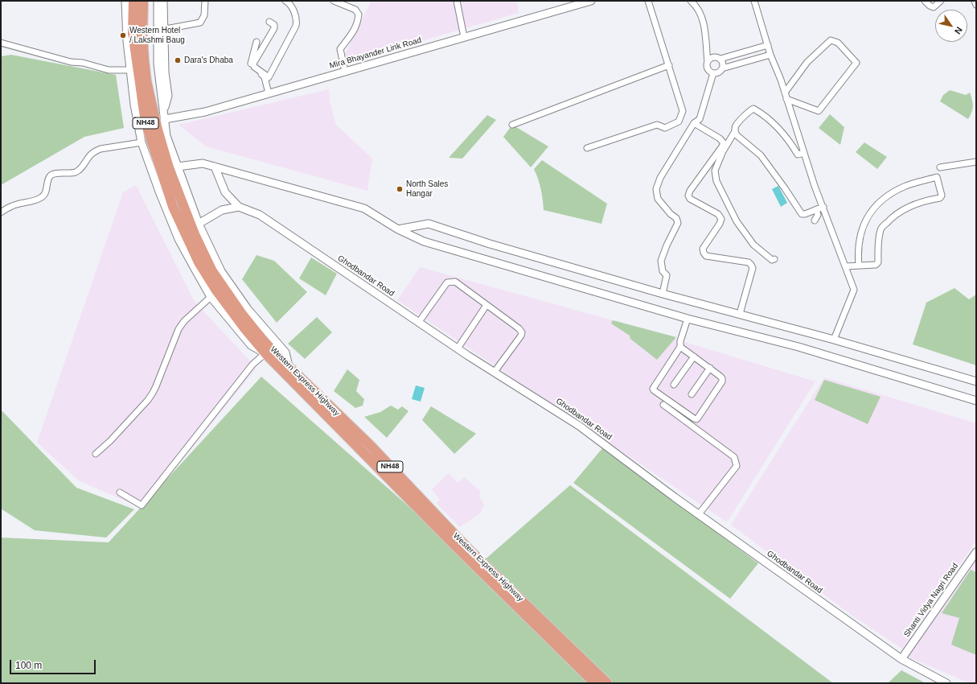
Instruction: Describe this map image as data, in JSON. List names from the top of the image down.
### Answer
{
  "streets": {
    "highway": ["NH48", "Western Express Highway"],
    "street": ["Mira Bhayander Link Road", "Ghodbandar Road", "Shanti Vidya Nagri Road"]
  },
  "crossings": [
    ["Ghodbandar Road", "Shanti Vidya Nagri Road"]
  ],
  "places": ["Western Hotel / Lakshmi Baug", "Dara's Dhaba", "North Sales Hangar"],
  "scale_bar": "100 m",
  "north": "bottom right"
}
